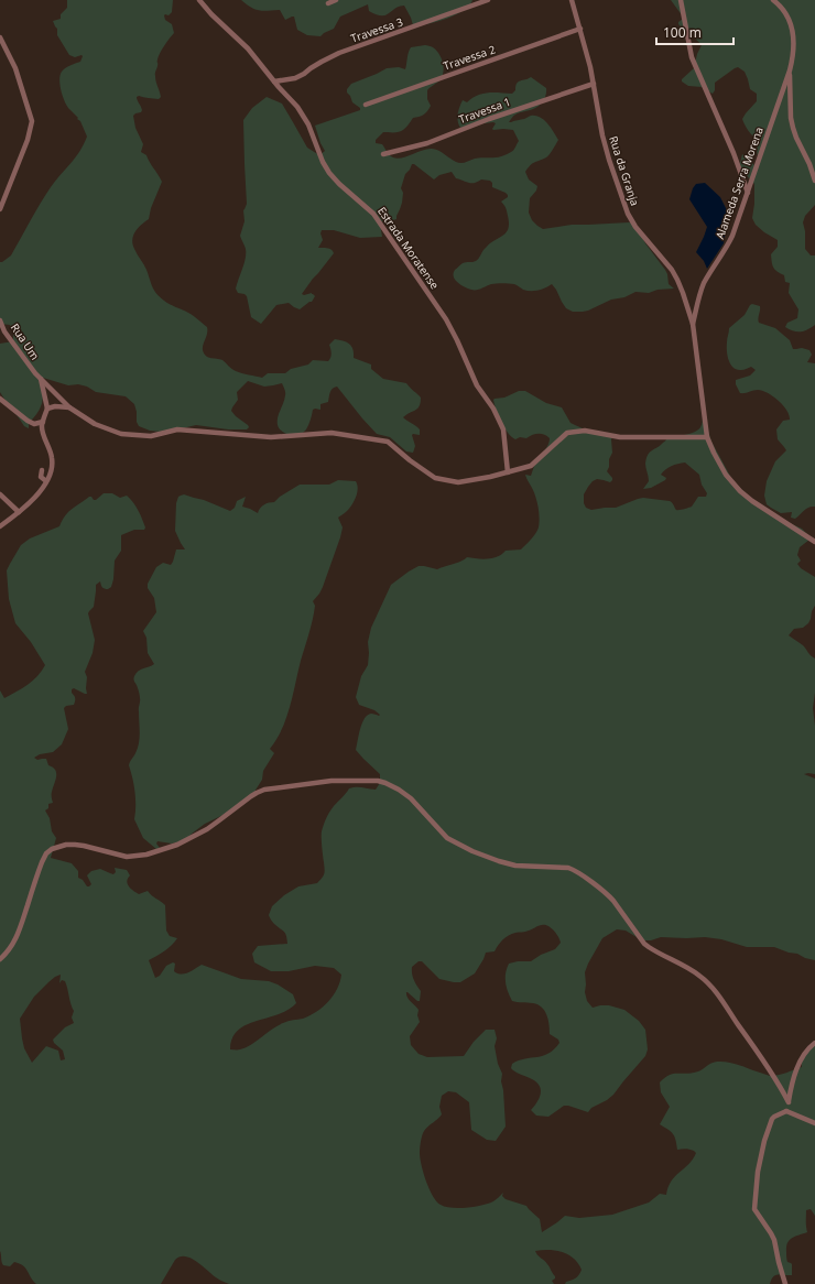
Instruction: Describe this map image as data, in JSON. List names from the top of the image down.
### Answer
{
  "streets": {
    "street": [
      "Travessa 3",
      "Travessa 2",
      "Travessa 1",
      "Rua da Granja",
      "Alameda Serra Morena",
      "Estrada Moratense",
      "Rua Um"
    ]
  },
  "crossings": [
    ["Travessa 3", "Estrada Moratense"],
    ["Travessa 2", "Rua da Granja"],
    ["Travessa 1", "Rua da Granja"],
    ["Rua da Granja", "Alameda Serra Morena"],
    ["Rua da Granja", "Rua Um"],
    ["Estrada Moratense", "Rua Um"]
  ],
  "scale_bar": "100 m"
}
